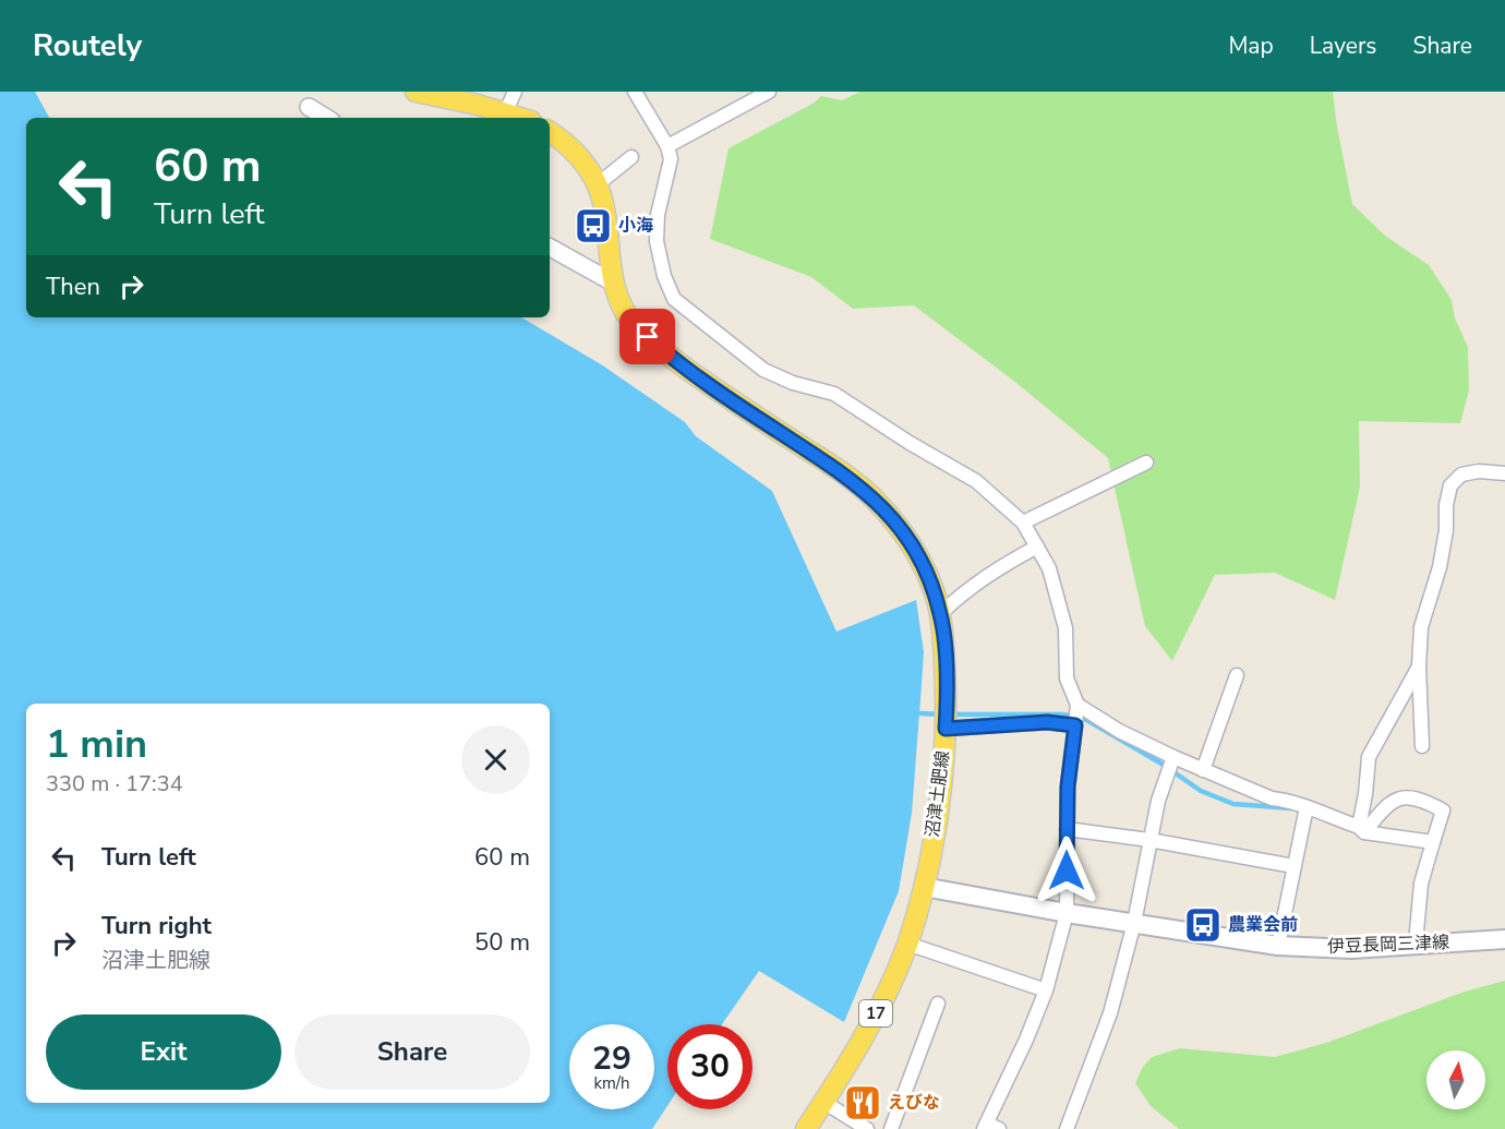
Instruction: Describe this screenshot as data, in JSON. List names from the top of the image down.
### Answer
{
  "streets": {
    "main road": ["沼津土肥線", "伊豆長岡三津線", "17"]
  },
  "crossings": [
    ["沼津土肥線", "伊豆長岡三津線"]
  ],
  "places": {
    "bus stop": ["小海", "農業会前"],
    "restaurant": ["えびな"]
  },
  "north": "top",
  "page": {
    "header": "Routely",
    "nav": ["Map", "Layers", "Share"],
    "turn": ["60 m", "Turn left"],
    "then": "Then",
    "heading": ["1 min", "330 m · 17:34"],
    "list": [
      {
        "name": "Turn left",
        "value": "60 m"
      },
      {
        "name": "Turn right",
        "note": "沼津土肥線",
        "value": "50 m"
      }
    ],
    "buttons": ["Exit", "Share"],
    "speed": "29 km/h",
    "limit": "30"
  }
}
